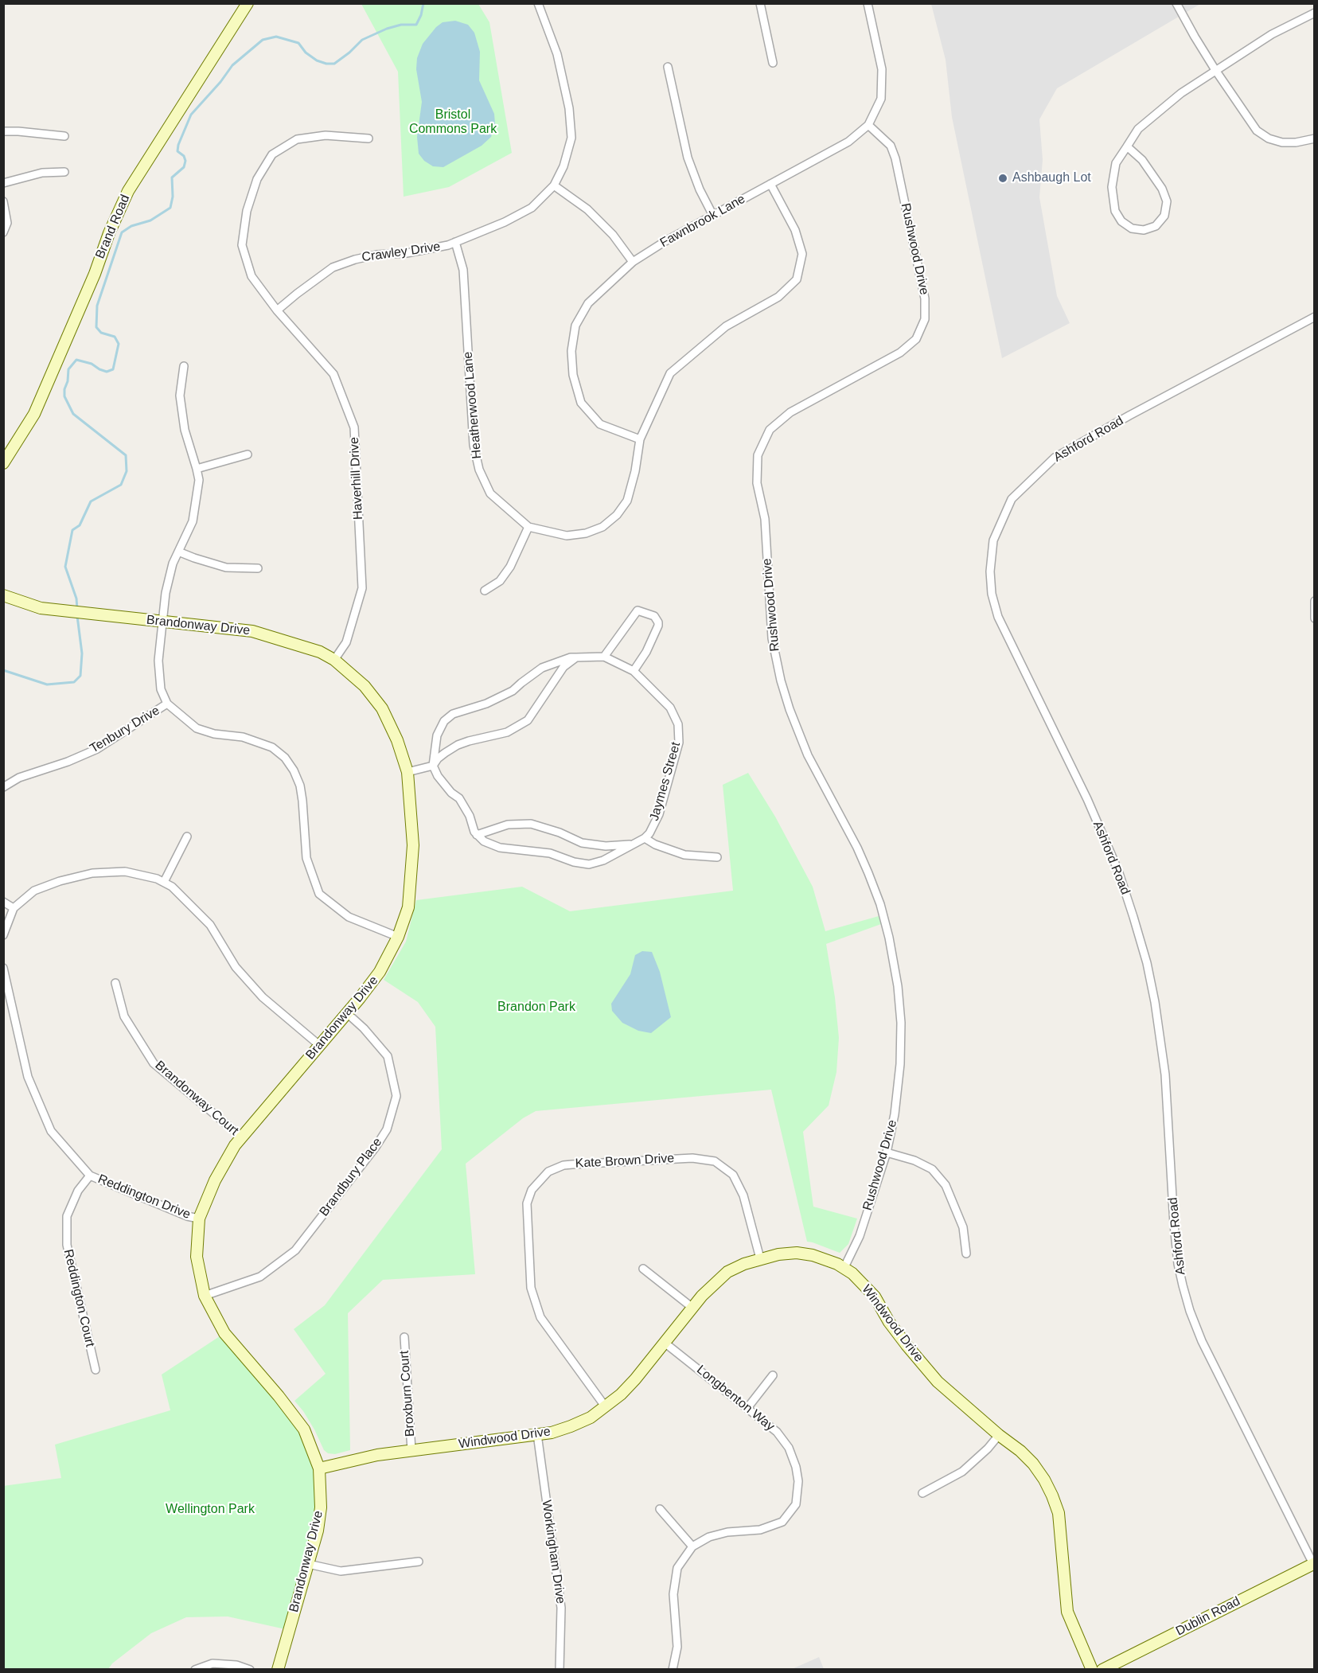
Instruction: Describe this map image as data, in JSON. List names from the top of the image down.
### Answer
{
  "streets": {
    "street": [
      "Fawnbrook Lane",
      "Brand Road",
      "Rushwood Drive",
      "Crawley Drive",
      "Heatherwood Lane",
      "Ashford Road",
      "Haverhill Drive",
      "Brandonway Drive",
      "Tenbury Drive",
      "Jaymes Street",
      "Brandonway Court",
      "Kate Brown Drive",
      "Brandbury Place",
      "Reddington Drive",
      "Reddington Court",
      "Windwood Drive",
      "Broxburn Court",
      "Longbenton Way",
      "Workingham Drive",
      "Dublin Road"
    ]
  },
  "crossings": [
    ["Fawnbrook Lane", "Rushwood Drive"],
    ["Fawnbrook Lane", "Heatherwood Lane"],
    ["Rushwood Drive", "Windwood Drive"],
    ["Crawley Drive", "Heatherwood Lane"],
    ["Crawley Drive", "Haverhill Drive"],
    ["Ashford Road", "Dublin Road"],
    ["Haverhill Drive", "Brandonway Drive"],
    ["Brandonway Drive", "Brandonway Court"],
    ["Brandonway Drive", "Brandbury Place"],
    ["Brandonway Drive", "Reddington Drive"],
    ["Brandonway Drive", "Windwood Drive"],
    ["Kate Brown Drive", "Windwood Drive"],
    ["Reddington Drive", "Reddington Court"],
    ["Windwood Drive", "Broxburn Court"],
    ["Windwood Drive", "Longbenton Way"],
    ["Windwood Drive", "Workingham Drive"]
  ],
  "parks": ["Bristol Commons Park", "Brandon Park", "Wellington Park"],
  "places": ["Ashbaugh Lot"]
}
